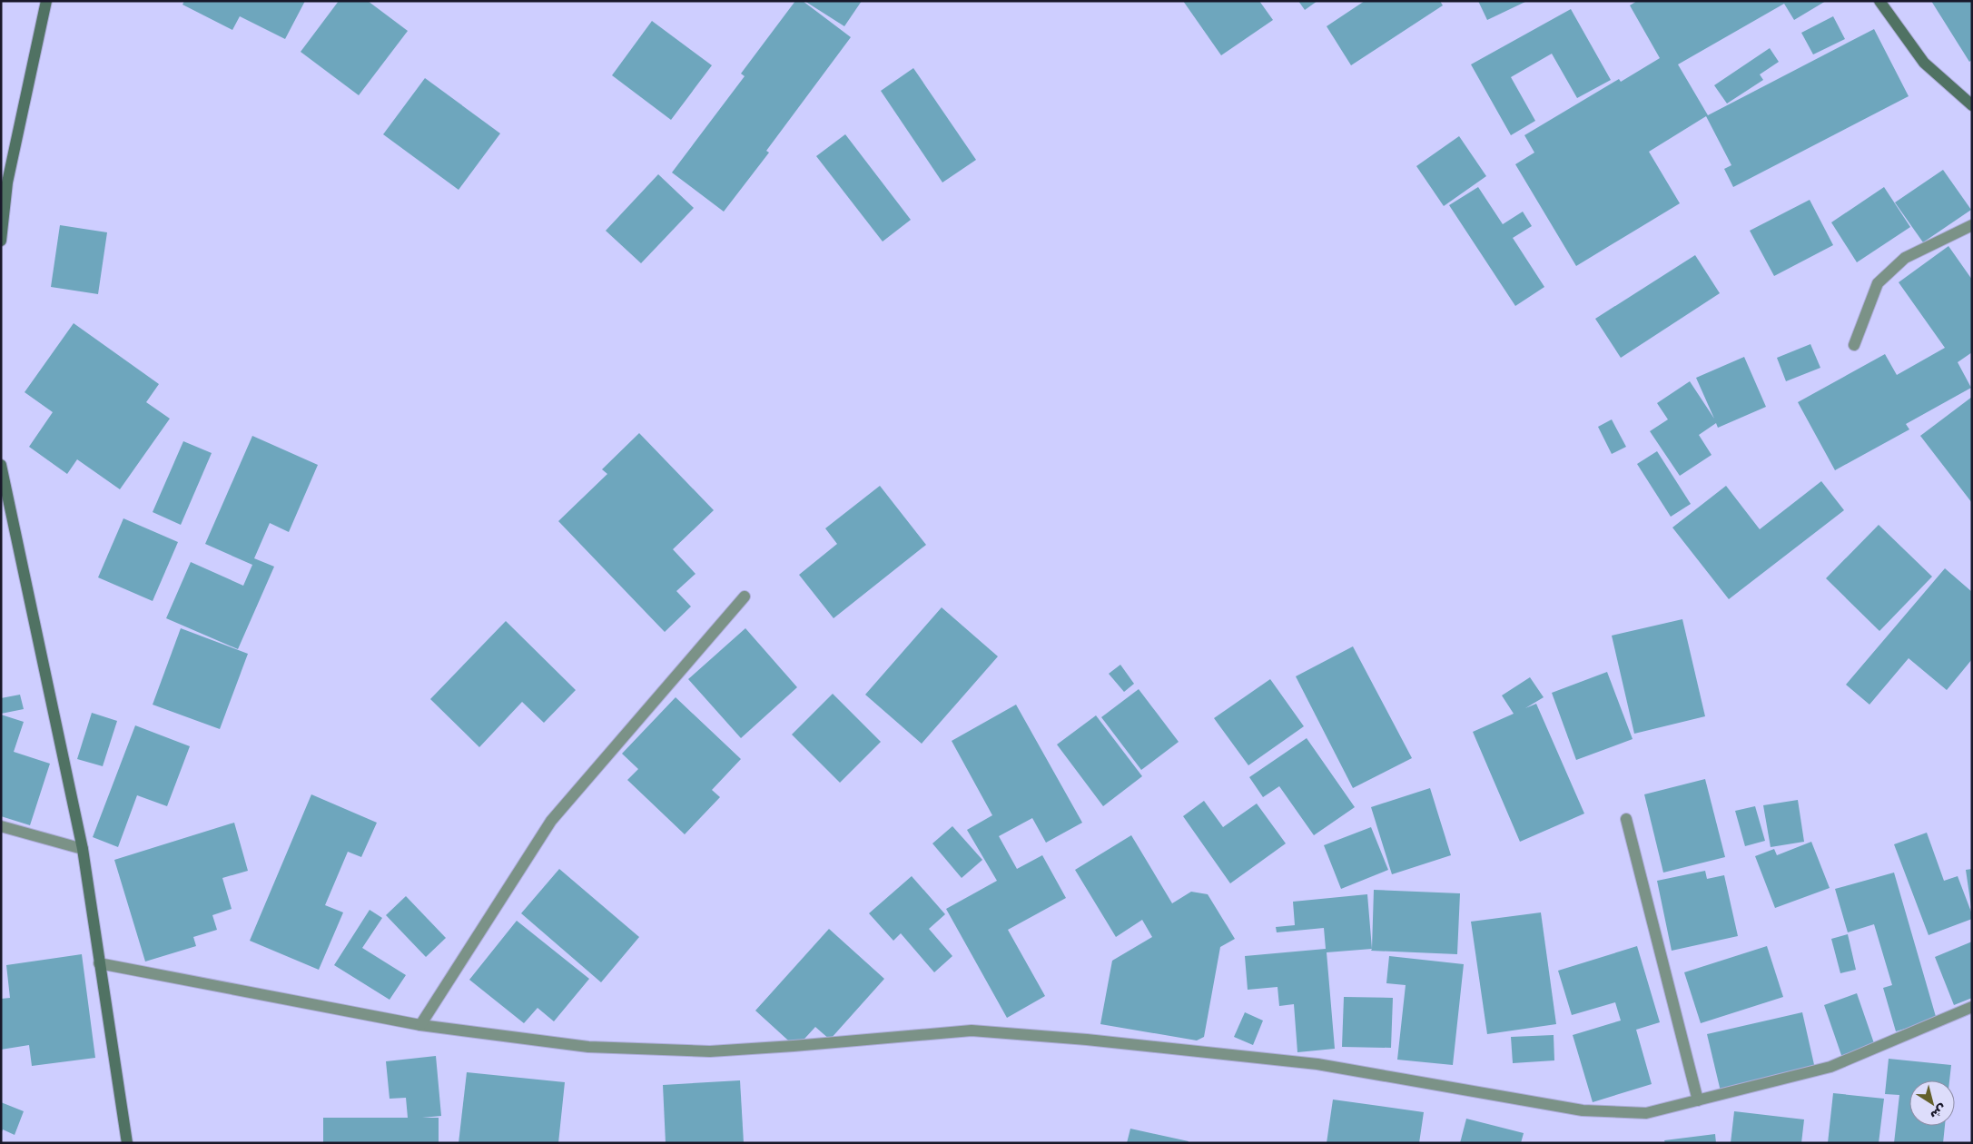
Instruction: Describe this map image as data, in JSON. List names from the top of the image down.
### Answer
{
  "north": "bottom right"
}
